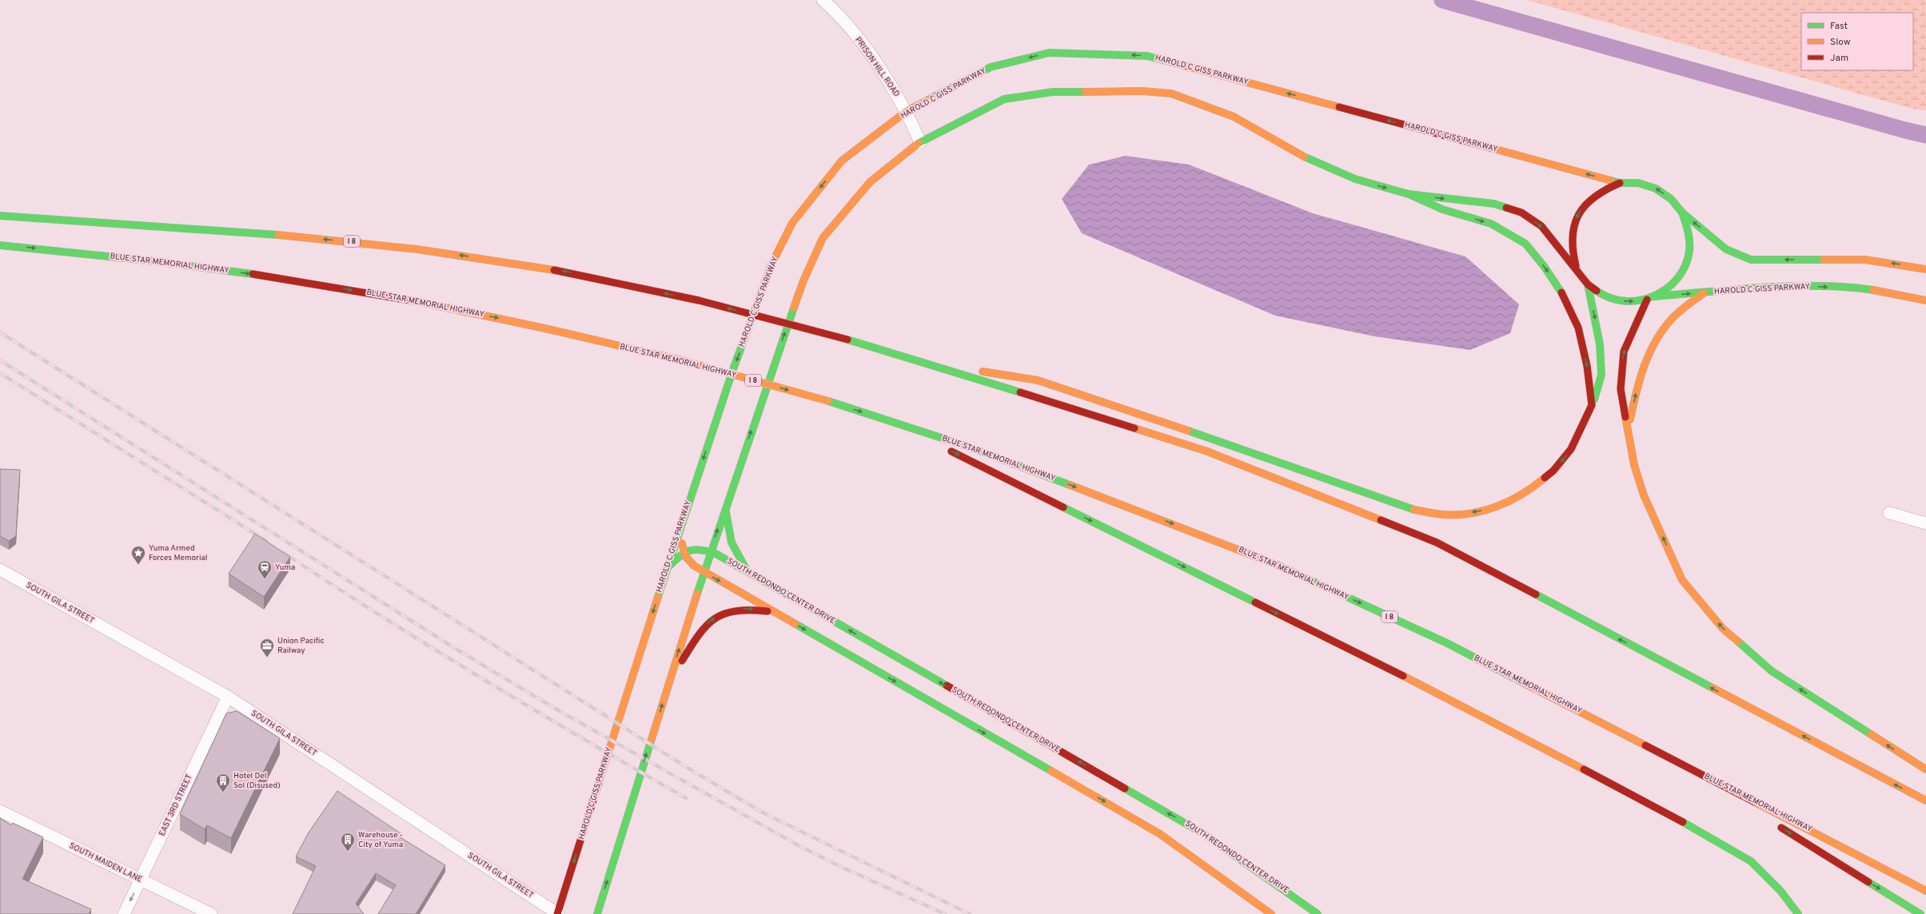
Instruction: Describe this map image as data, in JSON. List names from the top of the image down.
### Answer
{
  "streets": {
    "main road": [
      "HAROLD C GISS PARKWAY",
      "I 8",
      "BLUE STAR MEMORIAL HIGHWAY",
      "SOUTH REDONDO CENTER DRIVE"
    ],
    "street": [
      "PRISON HILL ROAD",
      "SOUTH GILA STREET",
      "EAST 3RD STREET",
      "SOUTH MAIDEN LANE"
    ]
  },
  "crossings": [
    ["PRISON HILL ROAD", "HAROLD C GISS PARKWAY"],
    ["HAROLD C GISS PARKWAY", "SOUTH REDONDO CENTER DRIVE"],
    ["HAROLD C GISS PARKWAY", "SOUTH GILA STREET"],
    ["SOUTH GILA STREET", "EAST 3RD STREET"],
    ["EAST 3RD STREET", "SOUTH MAIDEN LANE"]
  ],
  "places": {
    "place": ["Yuma Armed Forces Memorial"],
    "station": ["Yuma"],
    "office": ["Union Pacific Railway"],
    "building": ["Hotel Del Sol (Disused)", "Warehouse - City of Yuma"]
  },
  "legend": ["Fast", "Slow", "Jam"]
}
